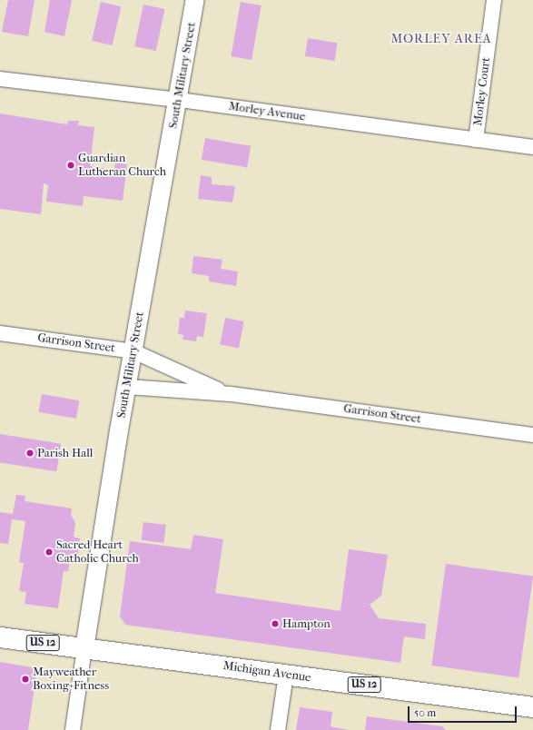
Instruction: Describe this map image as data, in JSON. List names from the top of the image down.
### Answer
{
  "streets": {
    "main road": ["US 12", "Michigan Avenue"],
    "street": [
      "South Military Street",
      "Morley Court",
      "Morley Avenue",
      "Garrison Street"
    ]
  },
  "crossings": [
    ["South Military Street", "Morley Avenue"],
    ["South Military Street", "Garrison Street"],
    ["South Military Street", "Michigan Avenue"],
    ["Morley Court", "Morley Avenue"]
  ],
  "districts": ["MORLEY AREA"],
  "places": [
    "Guardian Lutheran Church",
    "Parish Hall",
    "Sacred Heart Catholic Church",
    "Hampton",
    "Mayweather Boxing+Fitness"
  ],
  "scale_bar": "50 m"
}
